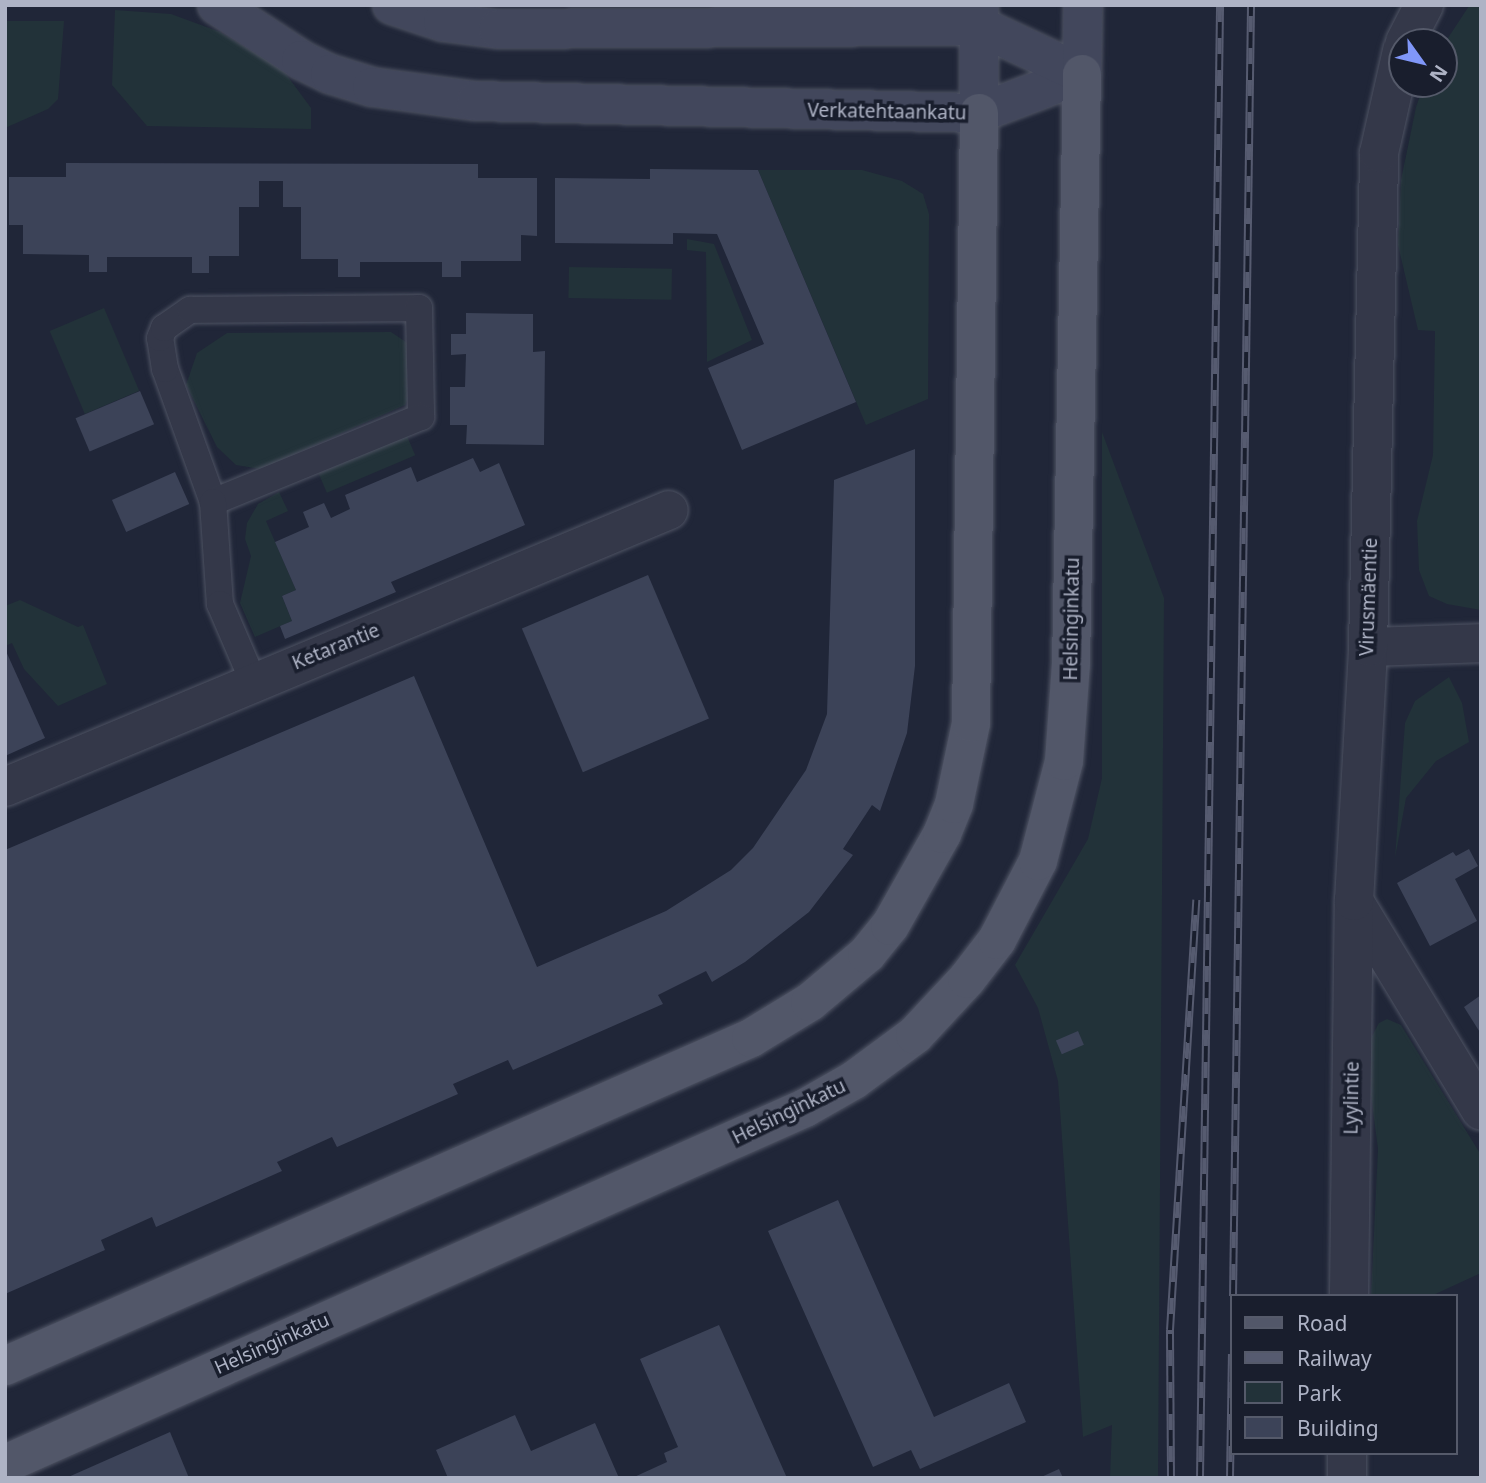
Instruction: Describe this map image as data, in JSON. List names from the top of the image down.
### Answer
{
  "streets": {
    "main road": ["Verkatehtaankatu", "Helsinginkatu"],
    "street": ["Virusmäentie", "Ketarantie", "Lyylintie"]
  },
  "crossings": [
    ["Verkatehtaankatu", "Helsinginkatu"],
    ["Virusmäentie", "Lyylintie"]
  ],
  "legend": [
    "Road",
    "Railway",
    "Park",
    "Building"
  ],
  "north": "bottom right"
}
